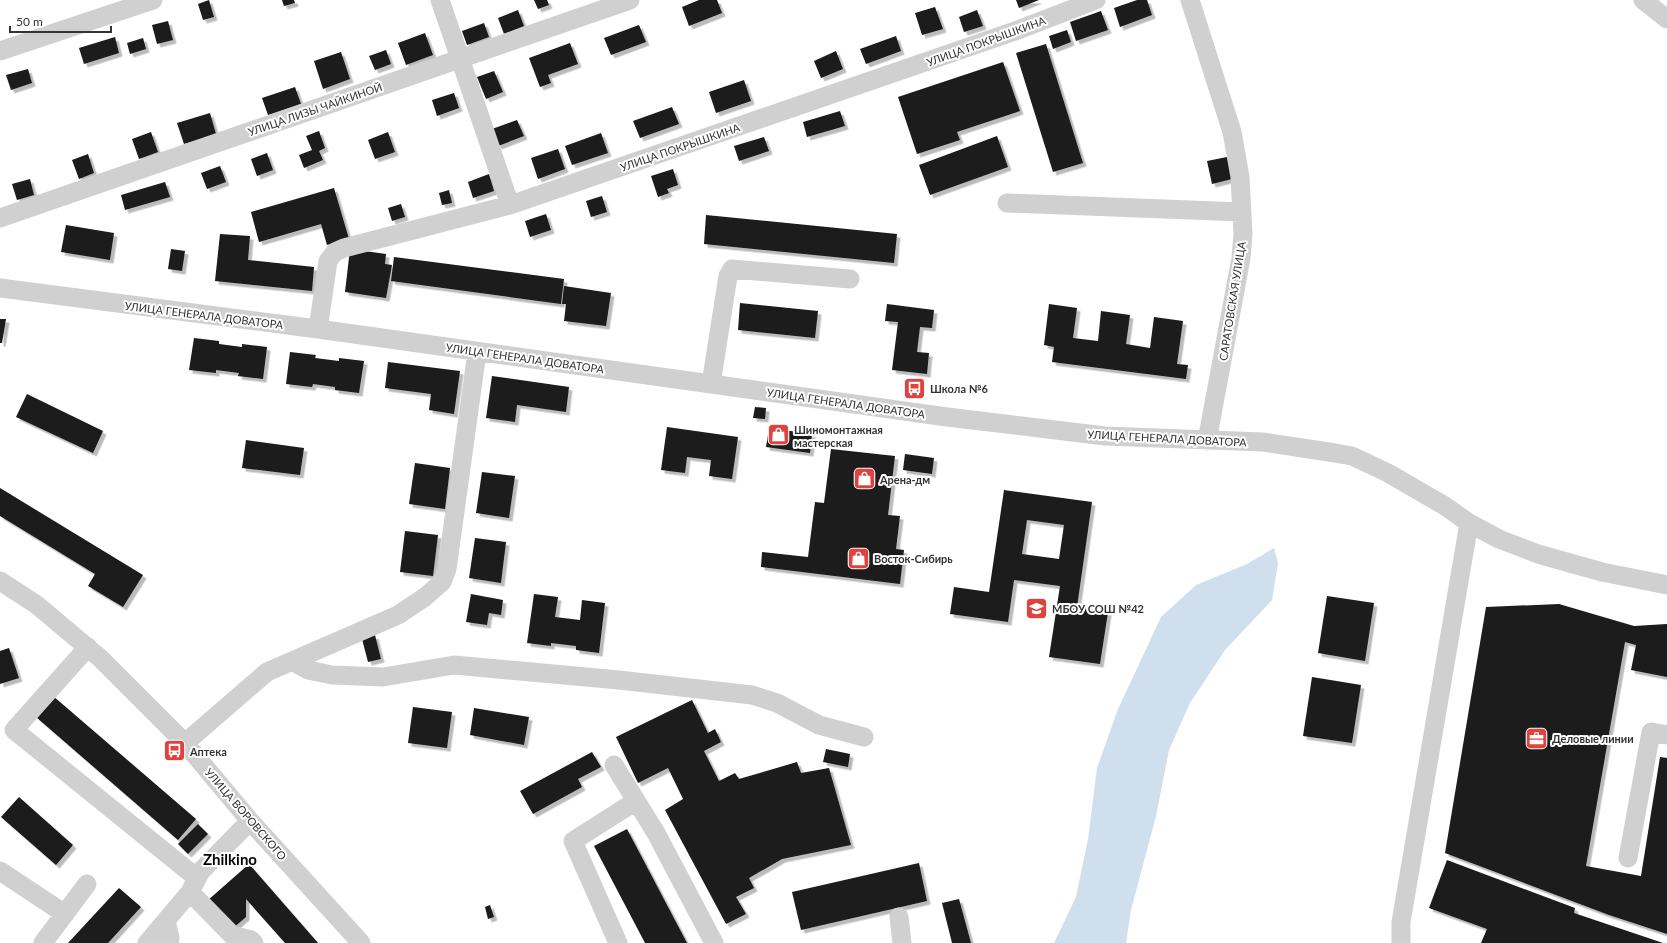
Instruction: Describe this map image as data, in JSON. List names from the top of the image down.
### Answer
{
  "streets": {
    "street": [
      "УЛИЦА ПОКРЫШКИНА",
      "УЛИЦА ЛИЗЫ ЧАЙКИНОЙ",
      "САРАТОВСКАЯ УЛИЦА",
      "УЛИЦА ГЕНЕРАЛА ДОВАТОРА",
      "УЛИЦА ВОРОВСКОГО"
    ]
  },
  "crossings": [
    ["УЛИЦА ПОКРЫШКИНА", "УЛИЦА ГЕНЕРАЛА ДОВАТОРА"],
    ["САРАТОВСКАЯ УЛИЦА", "УЛИЦА ГЕНЕРАЛА ДОВАТОРА"]
  ],
  "districts": ["Zhilkino"],
  "places": {
    "bus stop": ["Школа №6", "Аптека"],
    "shop": ["Шиномонтажная мастерская", "Арена-дм", "Восток-Сибирь"],
    "school or university": ["МБОУ СОШ №42"],
    "office": ["Деловые линии"]
  },
  "scale_bar": "50 m"
}
